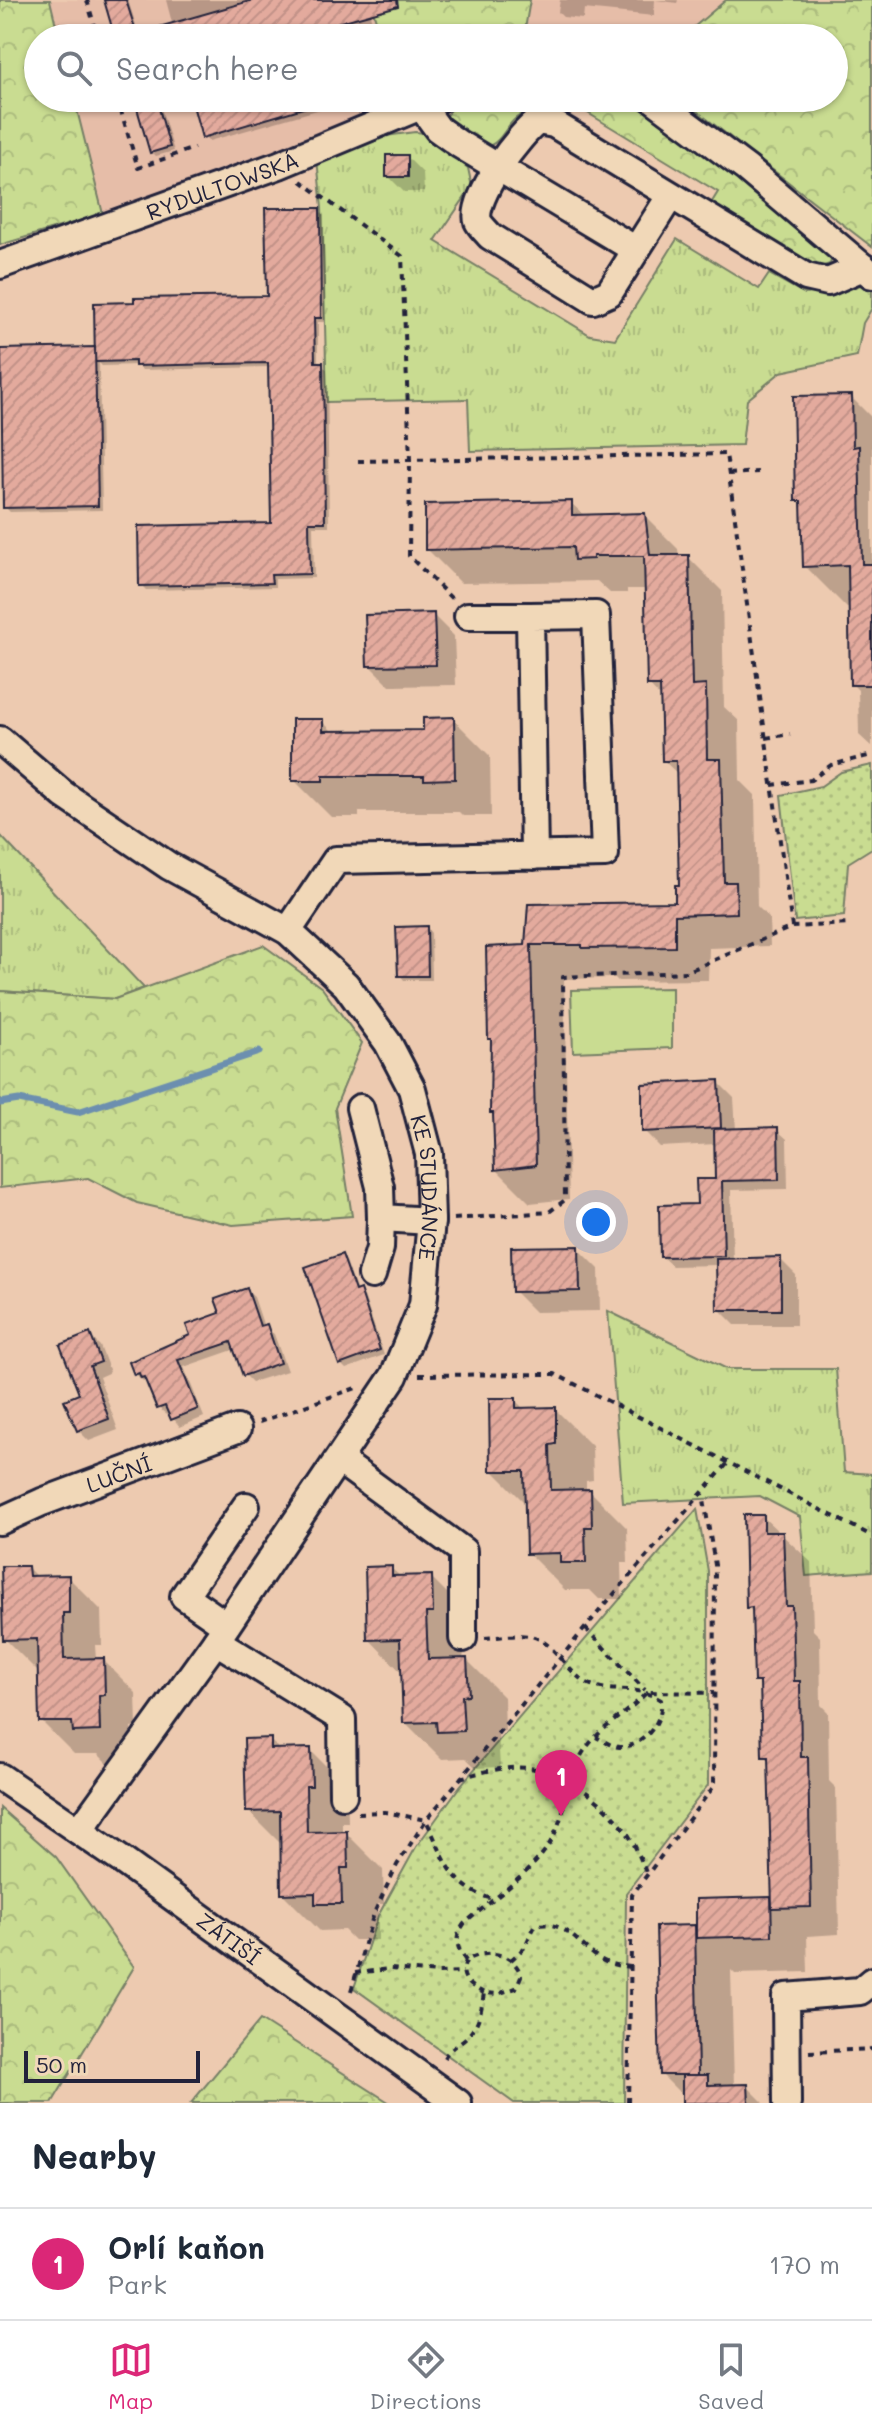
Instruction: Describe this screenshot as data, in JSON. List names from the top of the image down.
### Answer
{
  "streets": {
    "street": [
      "RYDULTOWSKÁ",
      "KE STUDÁNCE",
      "LUČNÍ",
      "ZÁTIŠÍ"
    ]
  },
  "crossings": [
    ["KE STUDÁNCE", "ZÁTIŠÍ"]
  ],
  "scale_bar": "50 m",
  "page": {
    "search": "Search here",
    "pins": "1",
    "scale": "50 m",
    "heading": "Nearby",
    "list": [
      {
        "mark": "1",
        "name": "Orlí kaňon",
        "note": "Park",
        "value": "170 m"
      }
    ],
    "nav": ["Map", "Directions", "Saved"]
  }
}
